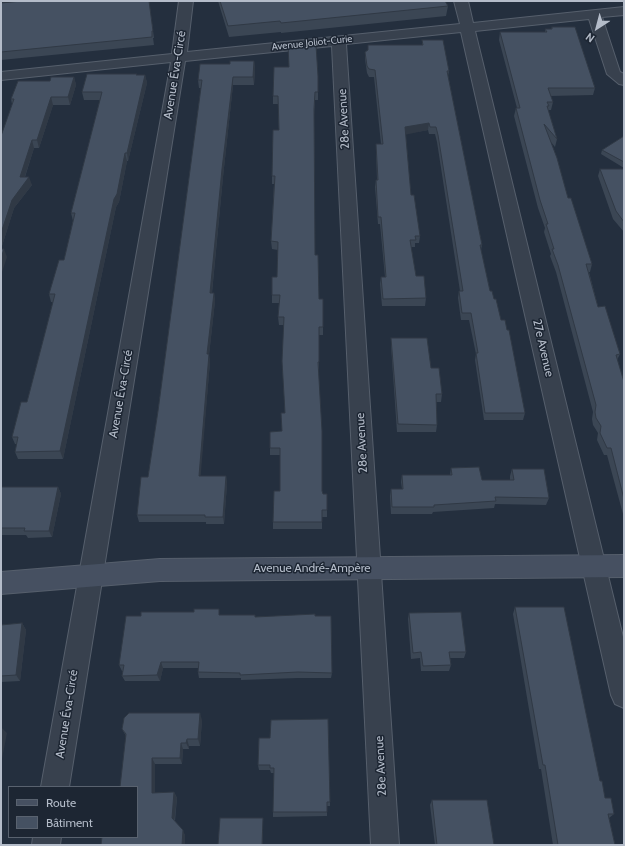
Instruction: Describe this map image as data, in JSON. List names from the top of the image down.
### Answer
{
  "streets": {
    "street": [
      "Avenue Joliot-Curie",
      "Avenue Éva-Circé",
      "28e Avenue",
      "27e Avenue",
      "Avenue André-Ampère"
    ]
  },
  "crossings": [
    ["Avenue Joliot-Curie", "Avenue Éva-Circé"],
    ["Avenue Joliot-Curie", "28e Avenue"],
    ["Avenue Joliot-Curie", "27e Avenue"],
    ["Avenue Éva-Circé", "Avenue André-Ampère"],
    ["28e Avenue", "Avenue André-Ampère"],
    ["27e Avenue", "Avenue André-Ampère"]
  ],
  "legend": ["Route", "Bâtiment"],
  "north": "bottom left"
}
